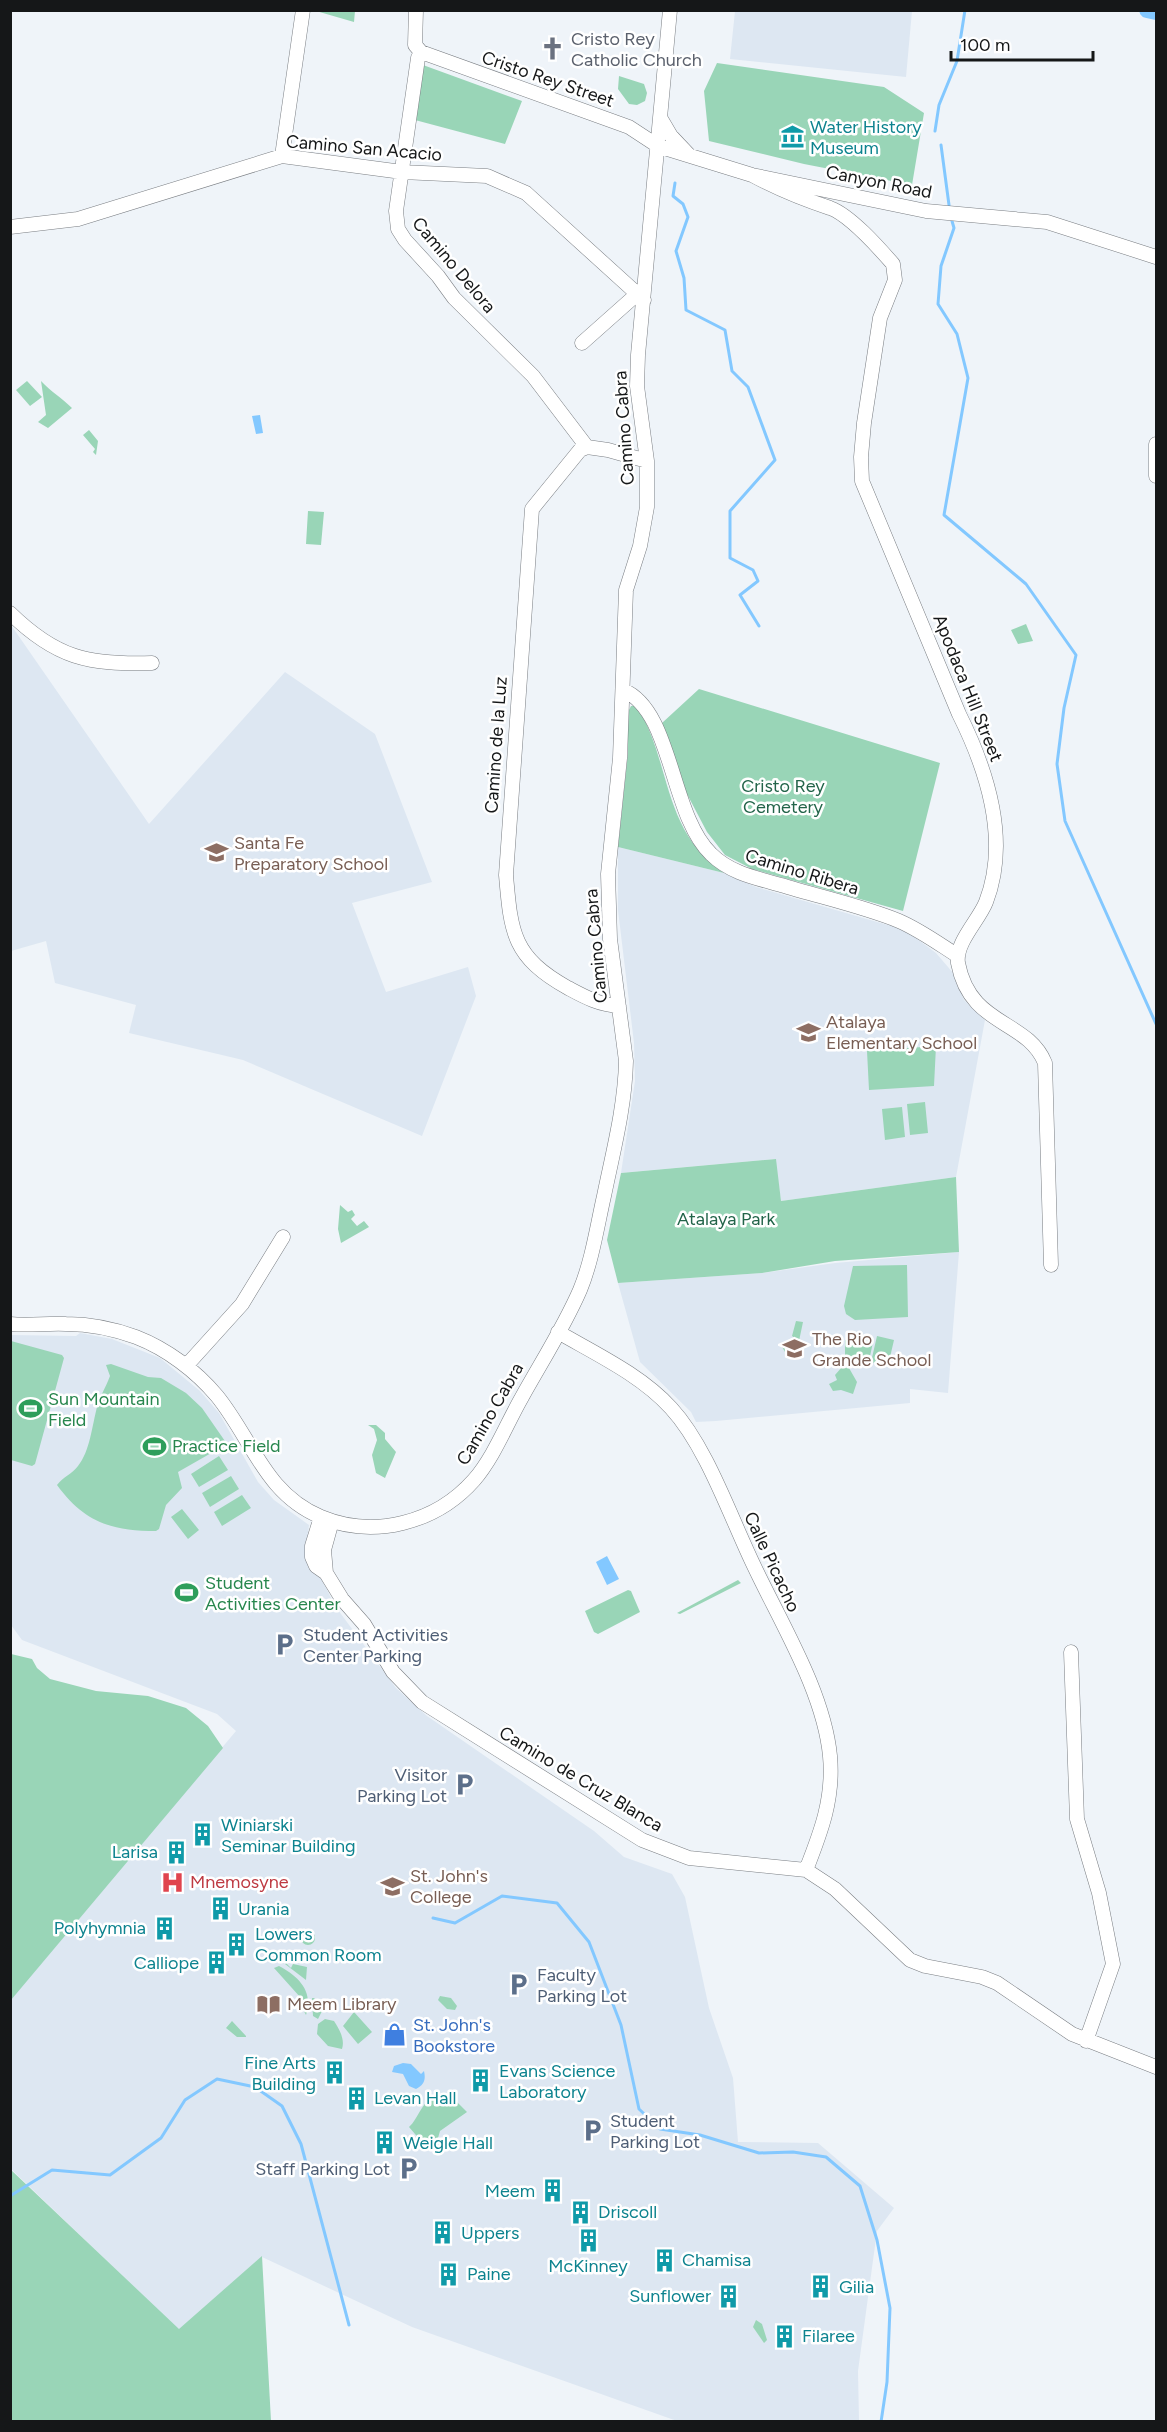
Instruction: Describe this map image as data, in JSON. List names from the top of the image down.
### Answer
{
  "streets": {
    "street": [
      "Cristo Rey Street",
      "Camino San Acacio",
      "Canyon Road",
      "Camino Delora",
      "Camino Cabra",
      "Apodaca Hill Street",
      "Camino de la Luz",
      "Camino Ribera",
      "Calle Picacho",
      "Camino de Cruz Blanca"
    ]
  },
  "crossings": [
    ["Cristo Rey Street", "Canyon Road"],
    ["Cristo Rey Street", "Camino Delora"],
    ["Cristo Rey Street", "Camino Cabra"],
    ["Camino San Acacio", "Camino Delora"],
    ["Camino San Acacio", "Camino Cabra"],
    ["Canyon Road", "Camino Cabra"],
    ["Canyon Road", "Apodaca Hill Street"],
    ["Camino Delora", "Camino de la Luz"],
    ["Camino Cabra", "Camino de la Luz"],
    ["Camino Cabra", "Camino Ribera"],
    ["Camino Cabra", "Calle Picacho"],
    ["Camino Cabra", "Camino de Cruz Blanca"],
    ["Apodaca Hill Street", "Camino Ribera"],
    ["Calle Picacho", "Camino de Cruz Blanca"]
  ],
  "parks": ["Cristo Rey Cemetery", "Atalaya Park"],
  "places": {
    "church": ["Cristo Rey Catholic Church"],
    "museum": ["Water History Museum"],
    "school or university": [
      "Santa Fe Preparatory School",
      "Atalaya Elementary School",
      "The Rio Grande School",
      "St. John's College"
    ],
    "sports": ["Sun Mountain Field", "Practice Field", "Student Activities Center"],
    "parking": [
      "Student Activities Center Parking",
      "Visitor Parking Lot",
      "Faculty Parking Lot",
      "Student Parking Lot",
      "Staff Parking Lot"
    ],
    "building": [
      "Winiarski Seminar Building",
      "Larisa",
      "Urania",
      "Polyhymnia",
      "Lowers Common Room",
      "Calliope",
      "Fine Arts Building",
      "Evans Science Laboratory",
      "Levan Hall",
      "Weigle Hall",
      "Meem",
      "Driscoll",
      "Uppers",
      "McKinney",
      "Chamisa",
      "Paine",
      "Gilia",
      "Sunflower",
      "Filaree"
    ],
    "hospital": ["Mnemosyne"],
    "library": ["Meem Library"],
    "shop": ["St. John's Bookstore"]
  },
  "scale_bar": "100 m"
}
